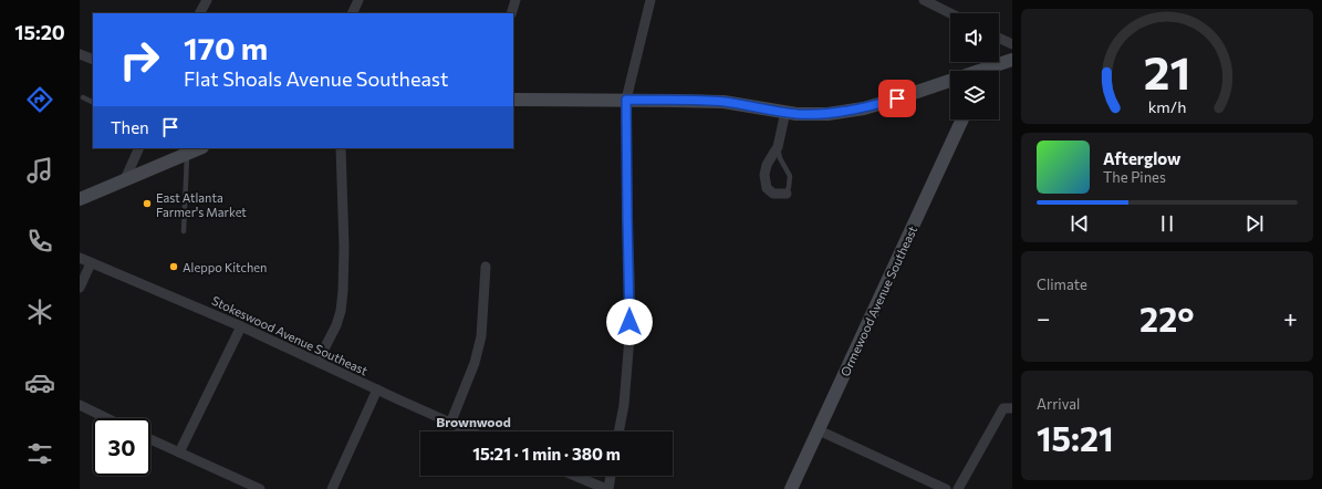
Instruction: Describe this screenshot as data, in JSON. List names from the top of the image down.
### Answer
{
  "streets": {
    "street": ["Ormewood Avenue Southeast", "Stokeswood Avenue Southeast"]
  },
  "districts": ["Brownwood"],
  "places": ["East Atlanta Farmer's Market", "Aleppo Kitchen"],
  "page": {
    "tabs": "15:20",
    "turn": ["170 m", "Flat Shoals Avenue Southeast"],
    "then": "Then",
    "song": ["Afterglow", "The Pines"],
    "tile": [
      "Climate",
      ["Arrival", "15:21"]
    ],
    "heat": ["−", "22°", "+"],
    "limit": "30",
    "trip": "15:21 · 1 min · 380 m",
    "gauge": ["21", "km/h"]
  }
}
